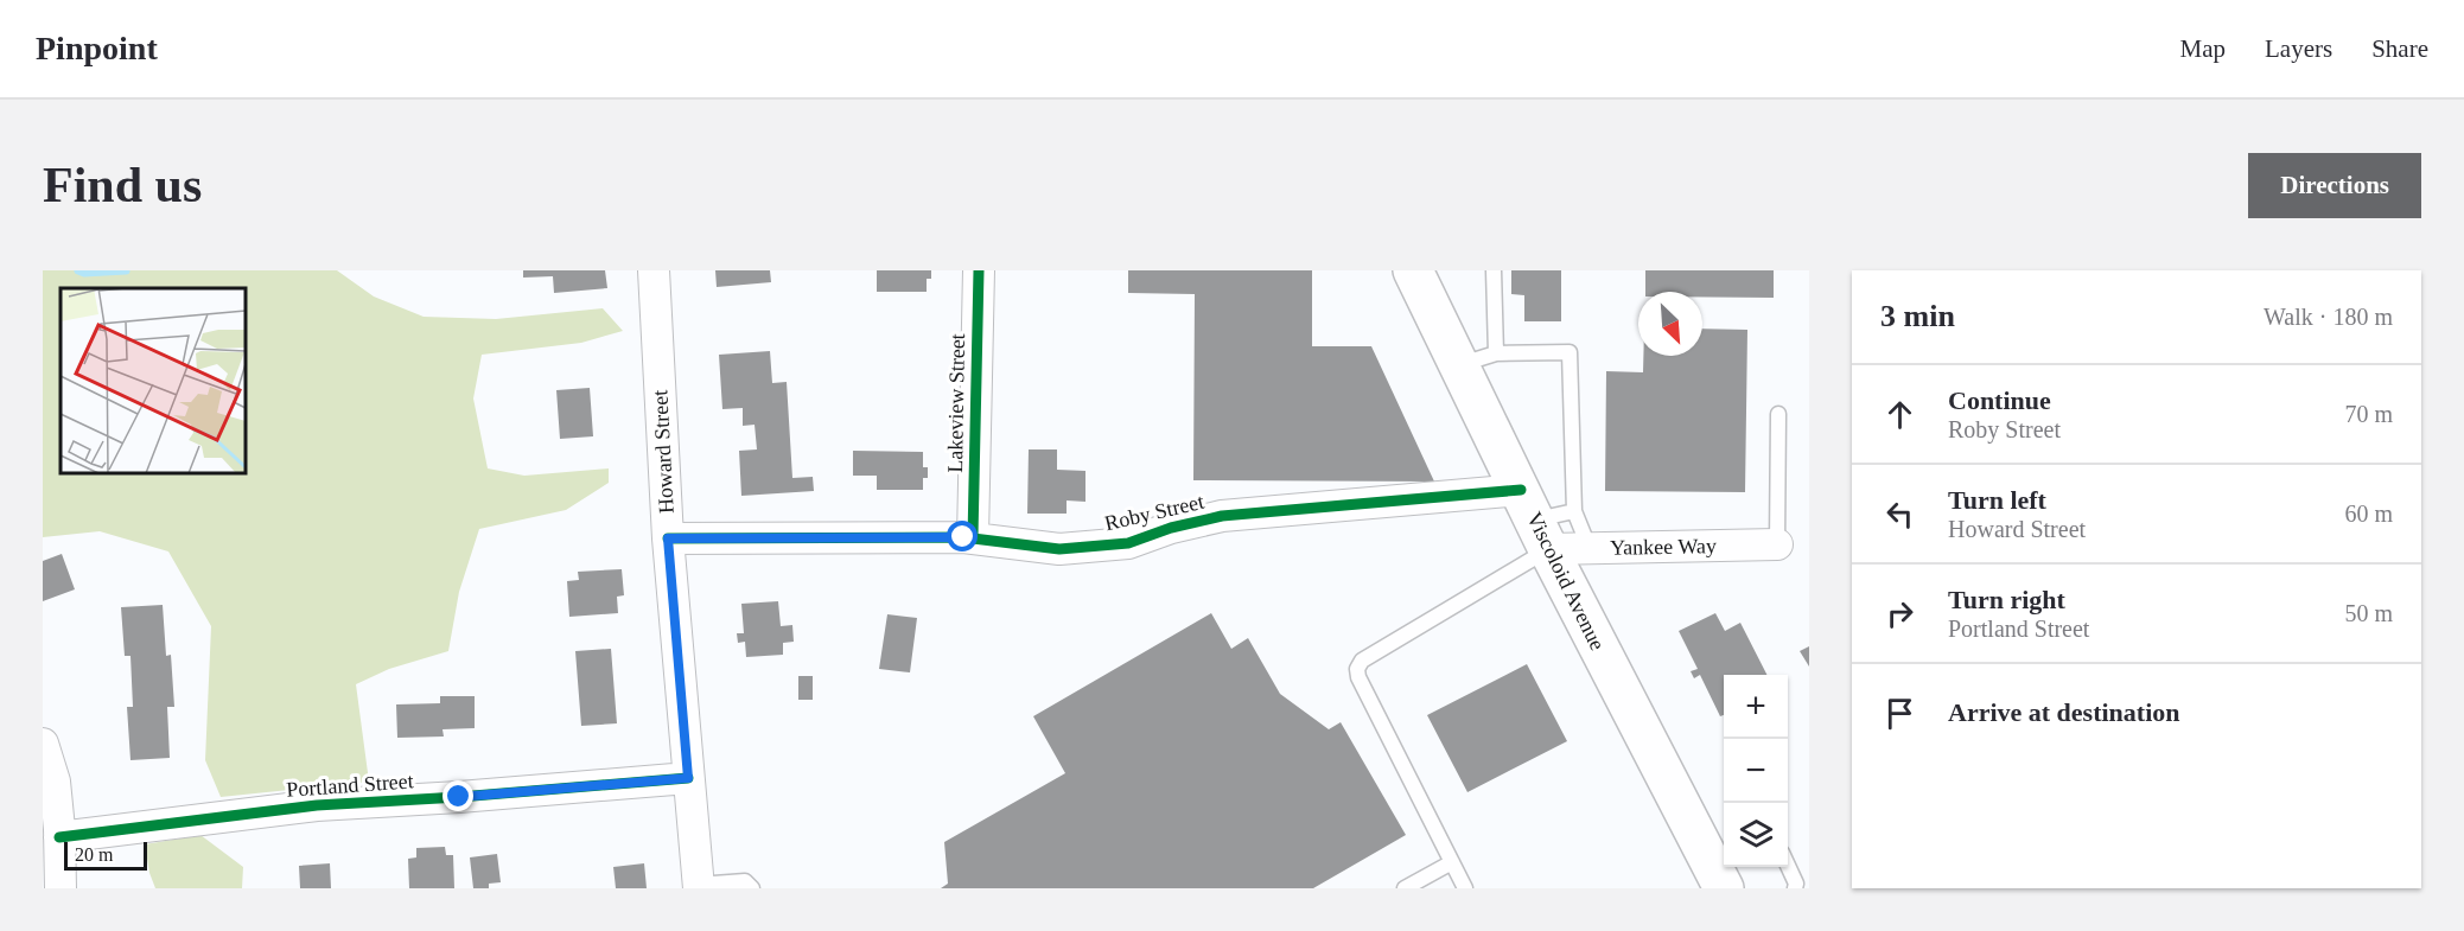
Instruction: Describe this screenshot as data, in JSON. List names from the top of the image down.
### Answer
{
  "streets": {
    "main road": ["Viscoloid Avenue"],
    "street": [
      "Lakeview Street",
      "Howard Street",
      "Roby Street",
      "Yankee Way",
      "Portland Street"
    ]
  },
  "crossings": [
    ["Lakeview Street", "Roby Street"],
    ["Howard Street", "Roby Street"],
    ["Howard Street", "Portland Street"],
    ["Roby Street", "Yankee Way"],
    ["Roby Street", "Viscoloid Avenue"],
    ["Yankee Way", "Viscoloid Avenue"]
  ],
  "scale_bar": "20 m",
  "north": "bottom right",
  "page": {
    "header": "Pinpoint",
    "nav": ["Map", "Layers", "Share"],
    "buttons": "Directions",
    "title": "Find us",
    "heading": ["3 min", "Walk · 180 m"],
    "list": [
      ["Continue", "Roby Street", "70 m"],
      ["Turn left", "Howard Street", "60 m"],
      ["Turn right", "Portland Street", "50 m"],
      "Arrive at destination"
    ],
    "map_buttons": ["+", "−"],
    "scale": "20 m"
  }
}
